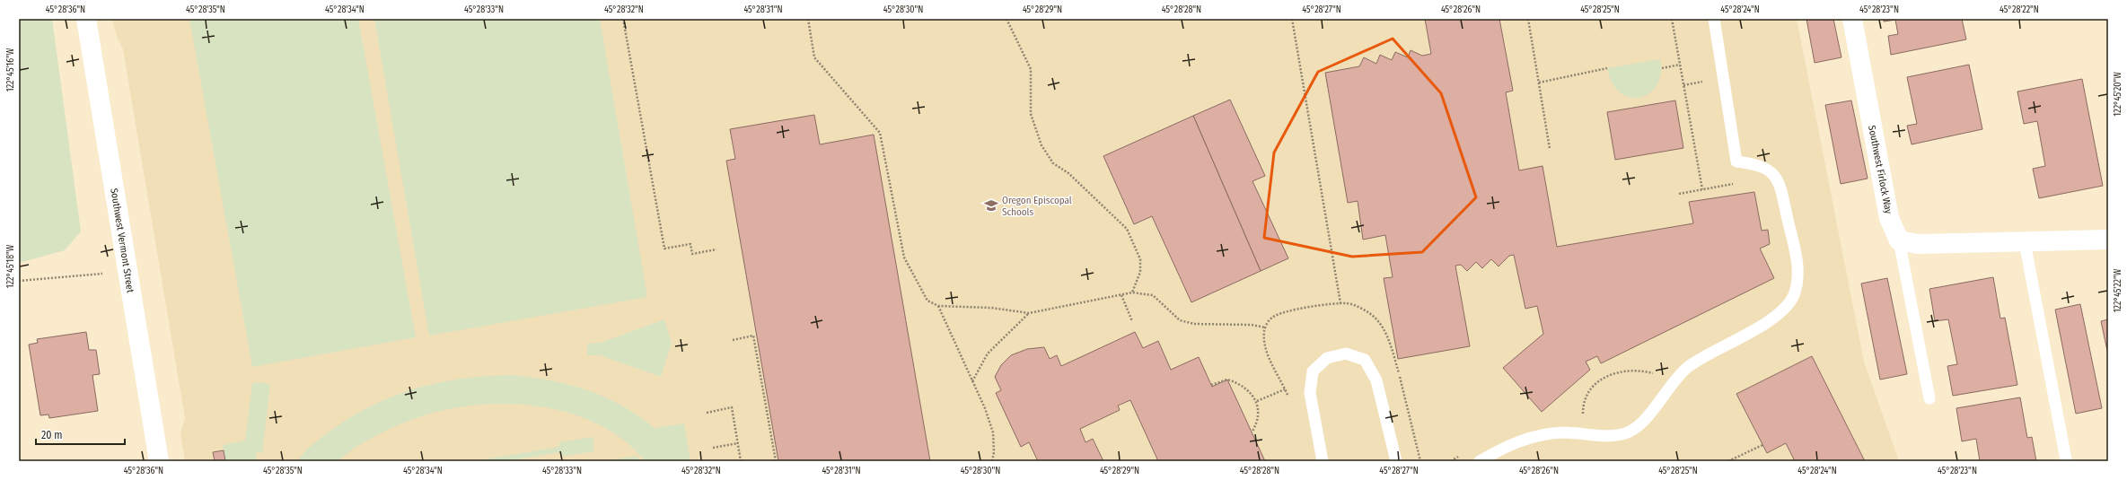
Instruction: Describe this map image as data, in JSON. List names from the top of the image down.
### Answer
{
  "streets": {
    "street": ["Southwest Firlock Way", "Southwest Vermont Street"]
  },
  "places": {
    "school or university": ["Oregon Episcopal Schools"]
  },
  "scale_bar": "20 m",
  "coordinates": [
    "45°28'36\"N",
    "45°28'35\"N",
    "45°28'34\"N",
    "45°28'33\"N",
    "45°28'32\"N",
    "45°28'31\"N",
    "45°28'30\"N",
    "45°28'29\"N",
    "45°28'28\"N",
    "45°28'27\"N",
    "45°28'26\"N",
    "45°28'25\"N",
    "45°28'24\"N",
    "45°28'23\"N",
    "45°28'22\"N",
    "122°45'16\"W",
    "122°45'20\"W",
    "122°45'18\"W",
    "122°45'22\"W"
  ]
}
